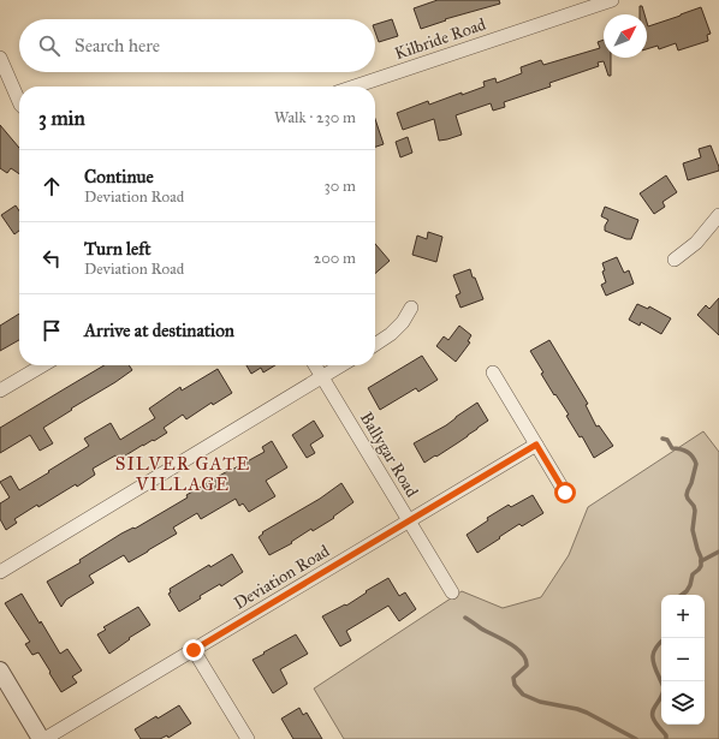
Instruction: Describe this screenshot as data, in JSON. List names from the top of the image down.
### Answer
{
  "streets": {
    "street": ["Kilbride Road", "Ballygar Road", "Deviation Road"]
  },
  "crossings": [
    ["Ballygar Road", "Deviation Road"]
  ],
  "districts": ["SILVER GATE VILLAGE"],
  "north": "top right",
  "page": {
    "search": "Search here",
    "heading": ["3 min", "Walk · 230 m"],
    "list": [
      ["Continue", "Deviation Road", "30 m"],
      ["Turn left", "Deviation Road", "200 m"],
      "Arrive at destination"
    ],
    "map_buttons": ["+", "−"]
  }
}
